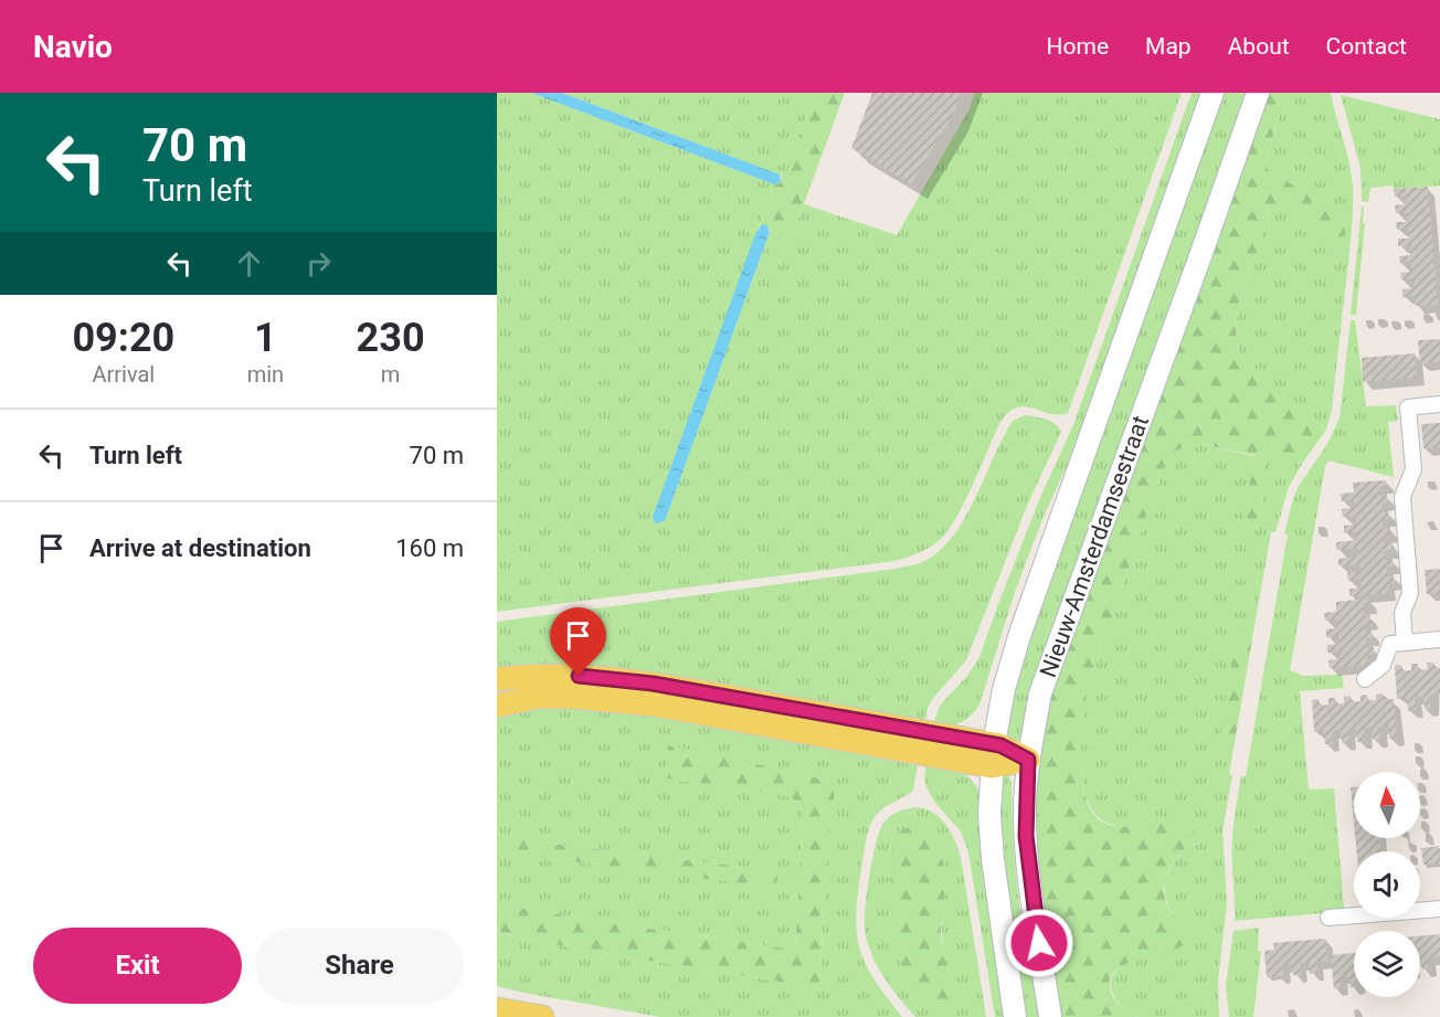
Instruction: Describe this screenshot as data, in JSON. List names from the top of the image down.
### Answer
{
  "streets": {
    "street": ["Nieuw-Amsterdamsestraat"]
  },
  "north": "top",
  "page": {
    "header": "Navio",
    "nav": [
      "Home",
      "Map",
      "About",
      "Contact"
    ],
    "turn": ["70 m", "Turn left"],
    "eta": [
      "09:20",
      "Arrival",
      "1",
      "min",
      "230",
      "m"
    ],
    "list": [
      {
        "name": "Turn left",
        "value": "70 m"
      },
      {
        "name": "Arrive at destination",
        "value": "160 m"
      }
    ],
    "buttons": ["Exit", "Share"]
  }
}
